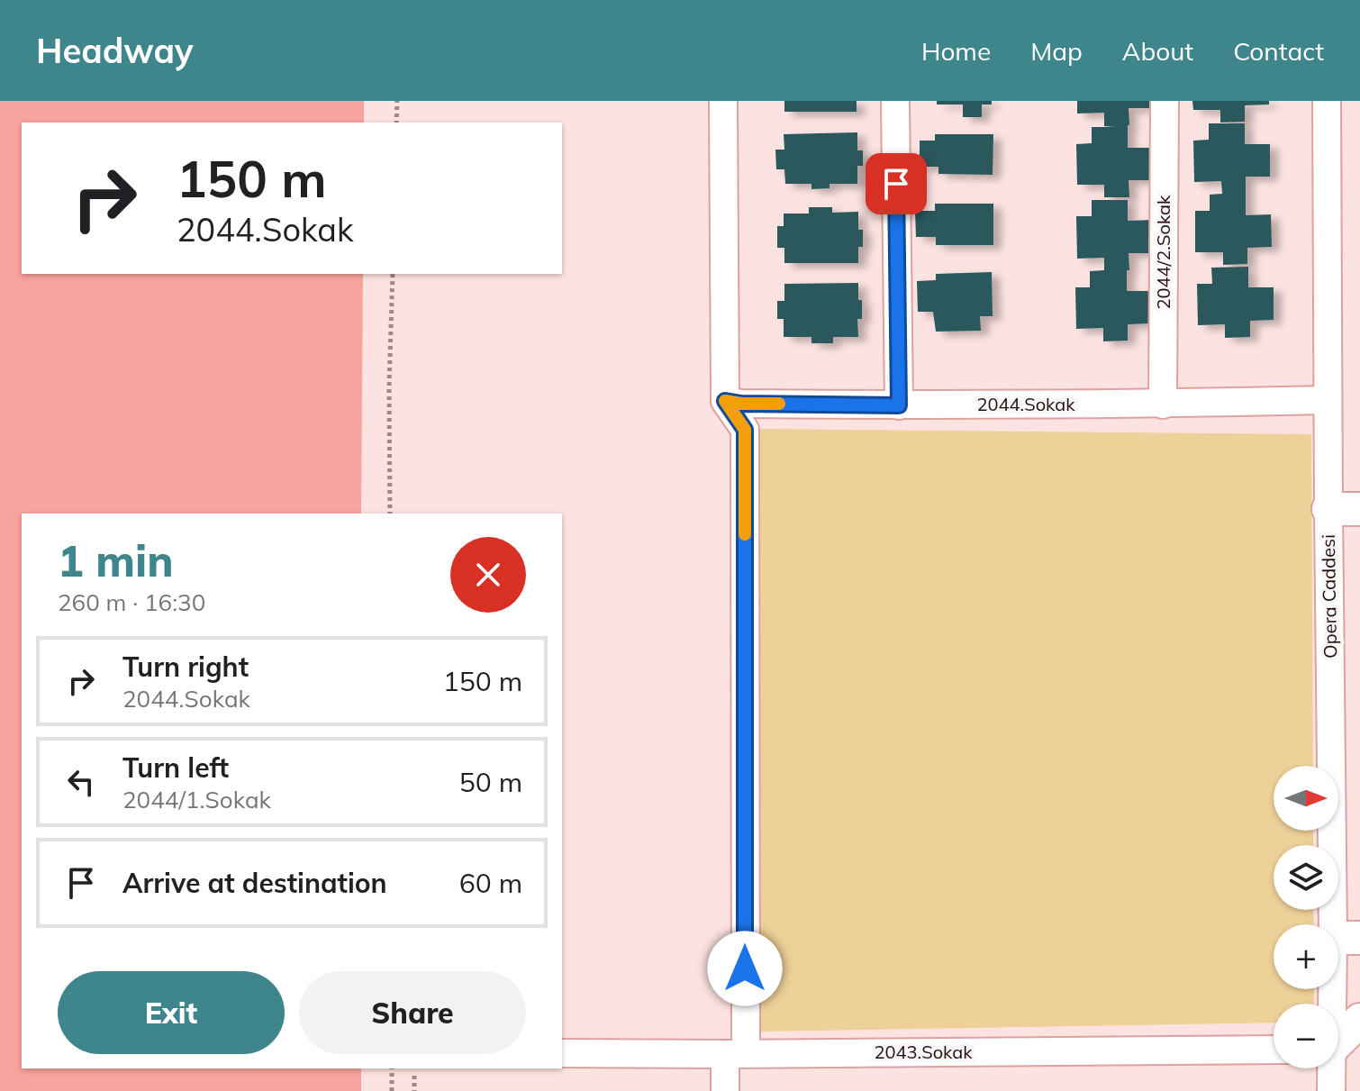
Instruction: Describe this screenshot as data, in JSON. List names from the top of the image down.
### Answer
{
  "streets": {
    "street": [
      "2044/2.Sokak",
      "2044.Sokak",
      "Opera Caddesi",
      "2043.Sokak"
    ]
  },
  "crossings": [
    ["2044/2.Sokak", "2044.Sokak"],
    ["2044.Sokak", "Opera Caddesi"]
  ],
  "north": "right",
  "page": {
    "header": "Headway",
    "nav": [
      "Home",
      "Map",
      "About",
      "Contact"
    ],
    "turn": ["150 m", "2044.Sokak"],
    "heading": ["1 min", "260 m · 16:30"],
    "list": [
      {
        "name": "Turn right",
        "note": "2044.Sokak",
        "value": "150 m"
      },
      {
        "name": "Turn left",
        "note": "2044/1.Sokak",
        "value": "50 m"
      },
      {
        "name": "Arrive at destination",
        "value": "60 m"
      }
    ],
    "map_buttons": ["+", "−"],
    "buttons": ["Exit", "Share"]
  }
}
